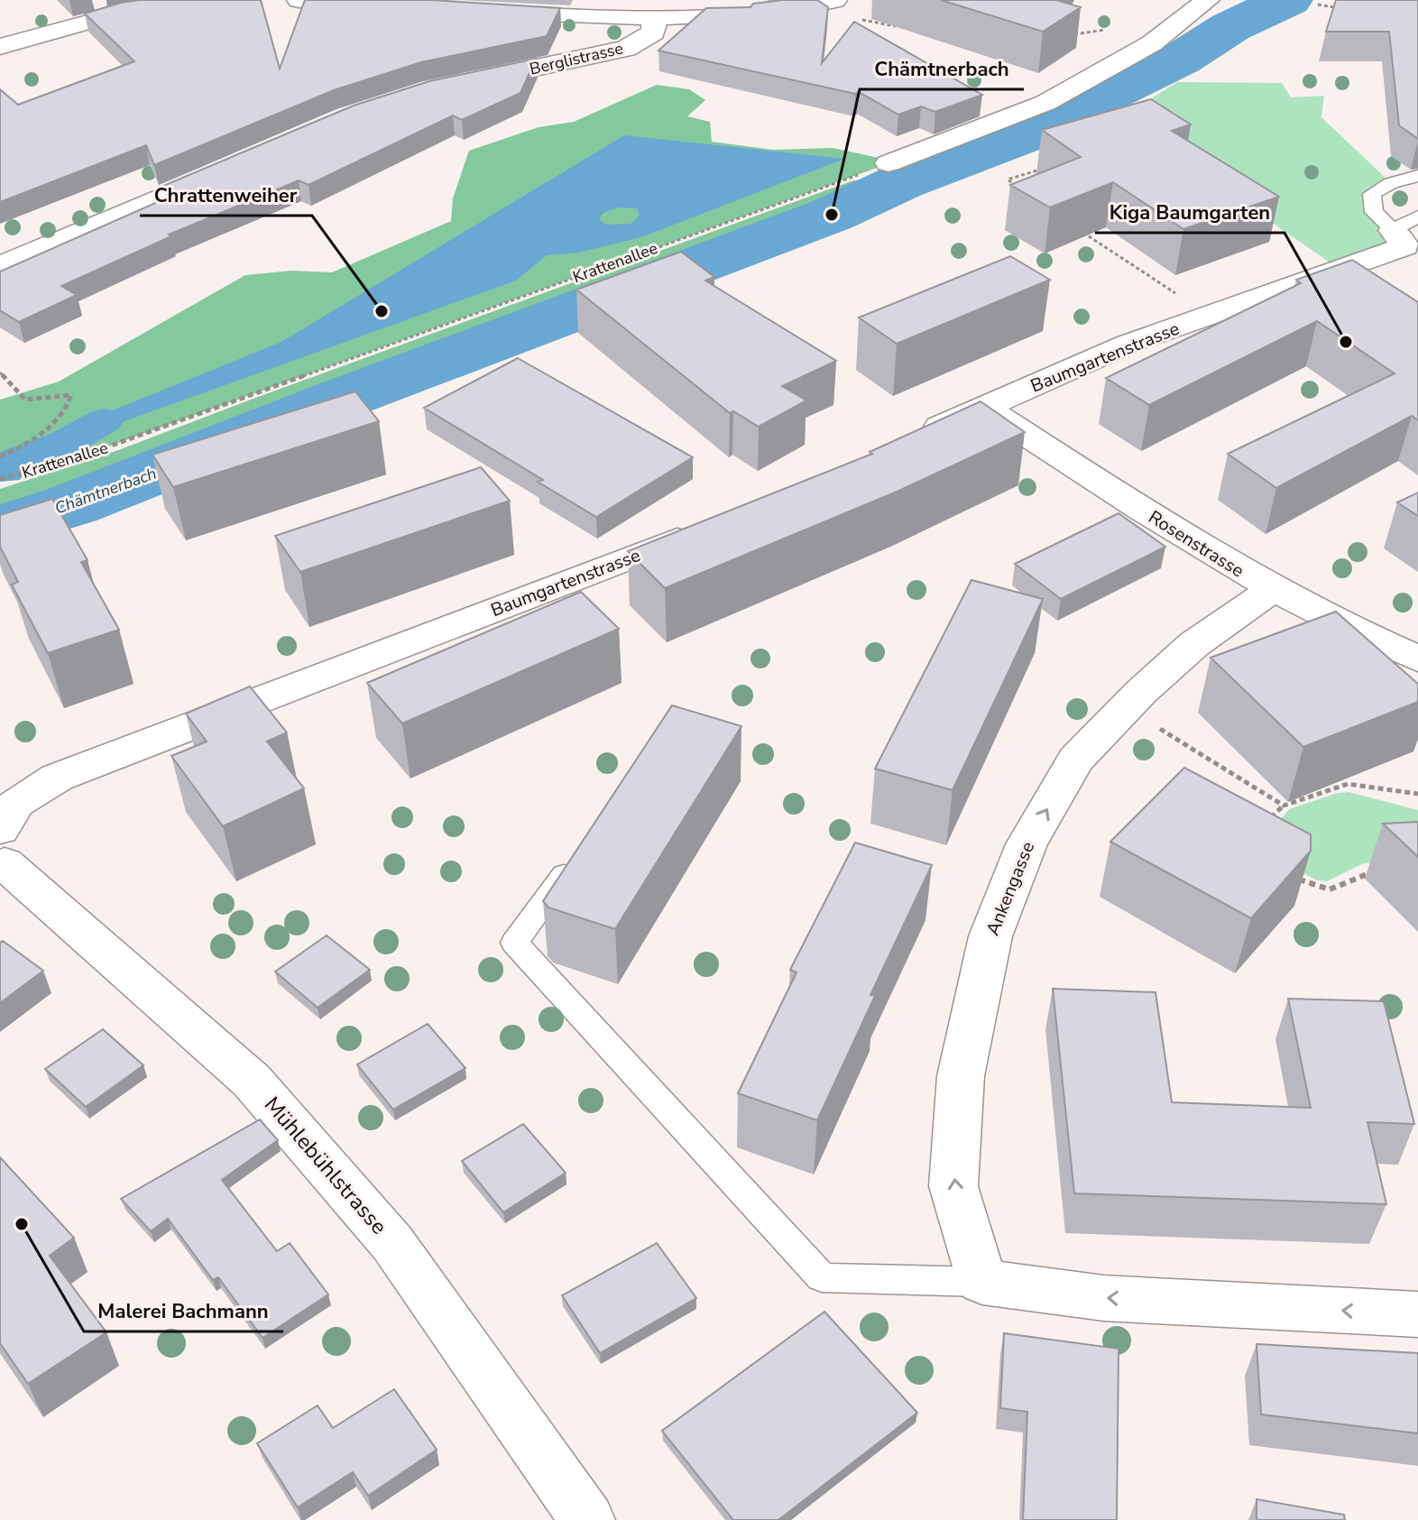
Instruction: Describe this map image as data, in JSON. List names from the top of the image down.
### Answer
{
  "streets": {
    "street": [
      "Berglistrasse",
      "Baumgartenstrasse",
      "Rosenstrasse",
      "Ankengasse",
      "Mühlebühlstrasse"
    ],
    "path": ["Krattenallee"]
  },
  "crossings": [
    ["Baumgartenstrasse", "Rosenstrasse"],
    ["Baumgartenstrasse", "Mühlebühlstrasse"],
    ["Rosenstrasse", "Ankengasse"]
  ],
  "one_way": ["Ankengasse"],
  "water": ["Chämtnerbach"],
  "places": [
    "Chämtnerbach",
    "Chrattenweiher",
    "Kiga Baumgarten",
    "Malerei Bachmann"
  ]
}
